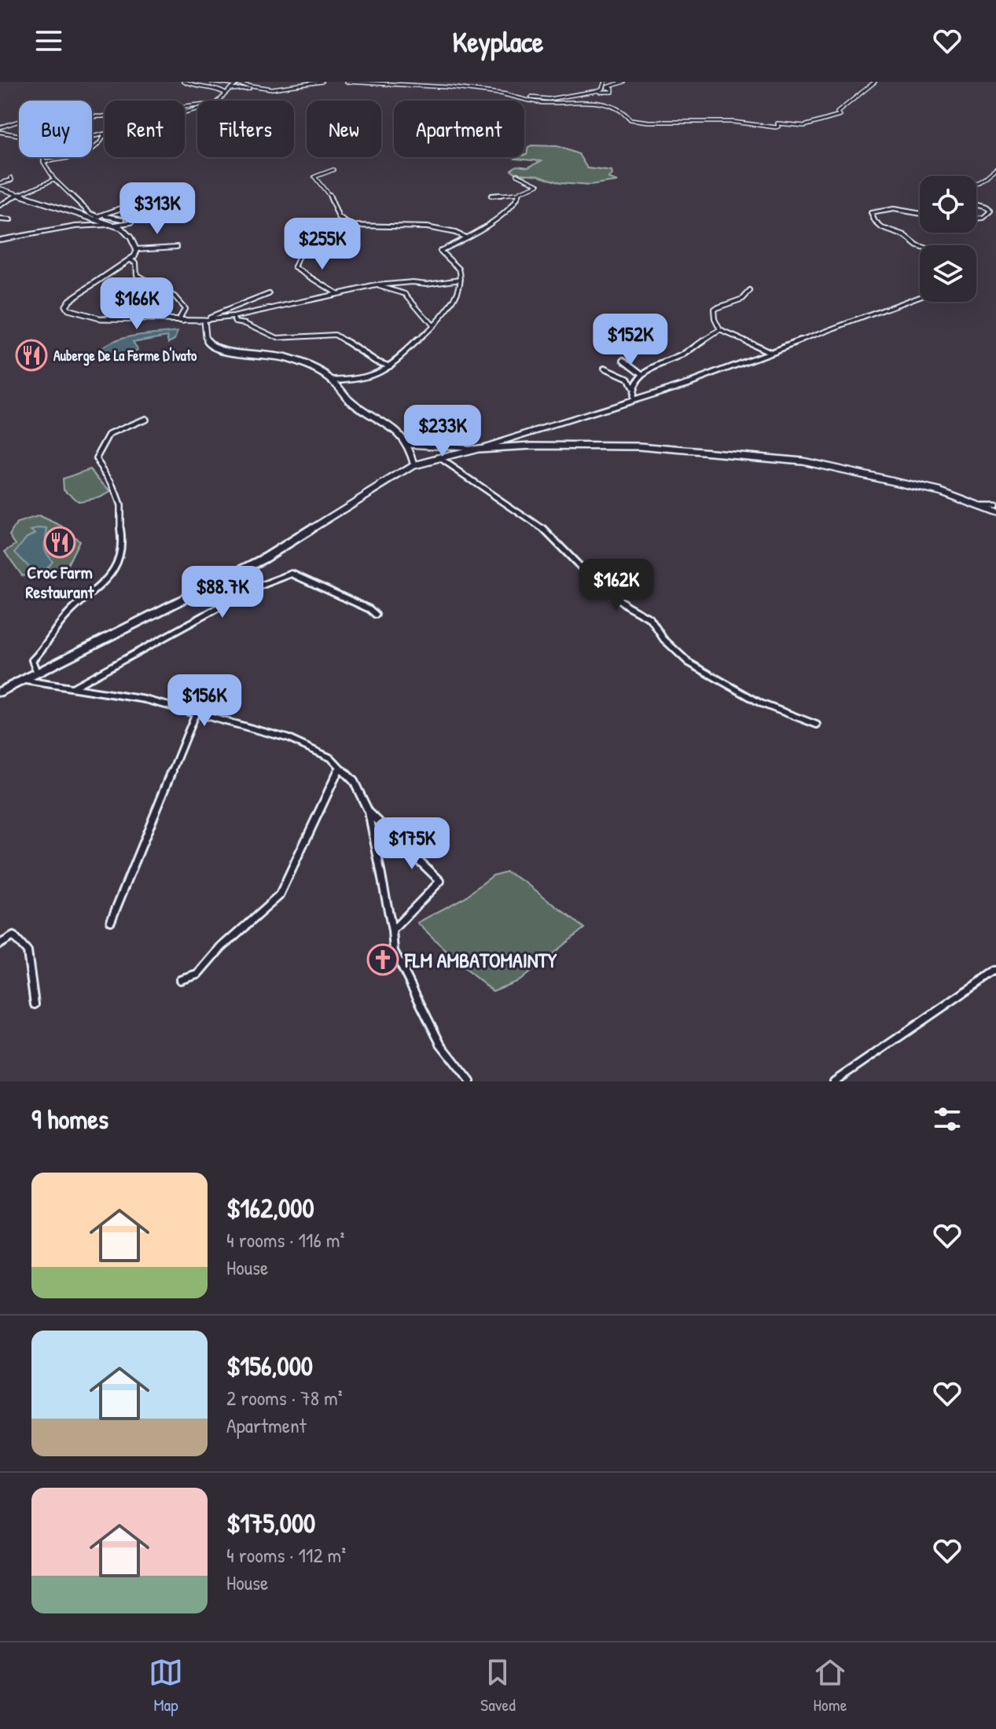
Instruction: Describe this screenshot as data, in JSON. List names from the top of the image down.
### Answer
{
  "places": {
    "restaurant": ["Auberge De La Ferme D'Ivato", "Croc Farm Restaurant"],
    "church": ["FLM AMBATOMAINTY"]
  },
  "page": {
    "header": "Keyplace",
    "chip": [
      "Buy",
      "Rent",
      "Filters",
      "New",
      "Apartment"
    ],
    "price": [
      "$313K",
      "$255K",
      "$166K",
      "$152K",
      "$233K",
      "$162K",
      "$88.7K",
      "$156K",
      "$175K"
    ],
    "heading": "9 homes",
    "list": [
      {
        "name": "$162,000",
        "note": "4 rooms · 116 m² · House"
      },
      {
        "name": "$156,000",
        "note": "2 rooms · 78 m² · Apartment"
      },
      {
        "name": "$175,000",
        "note": "4 rooms · 112 m² · House"
      }
    ],
    "tabs": ["Map", "Saved", "Home"]
  }
}
